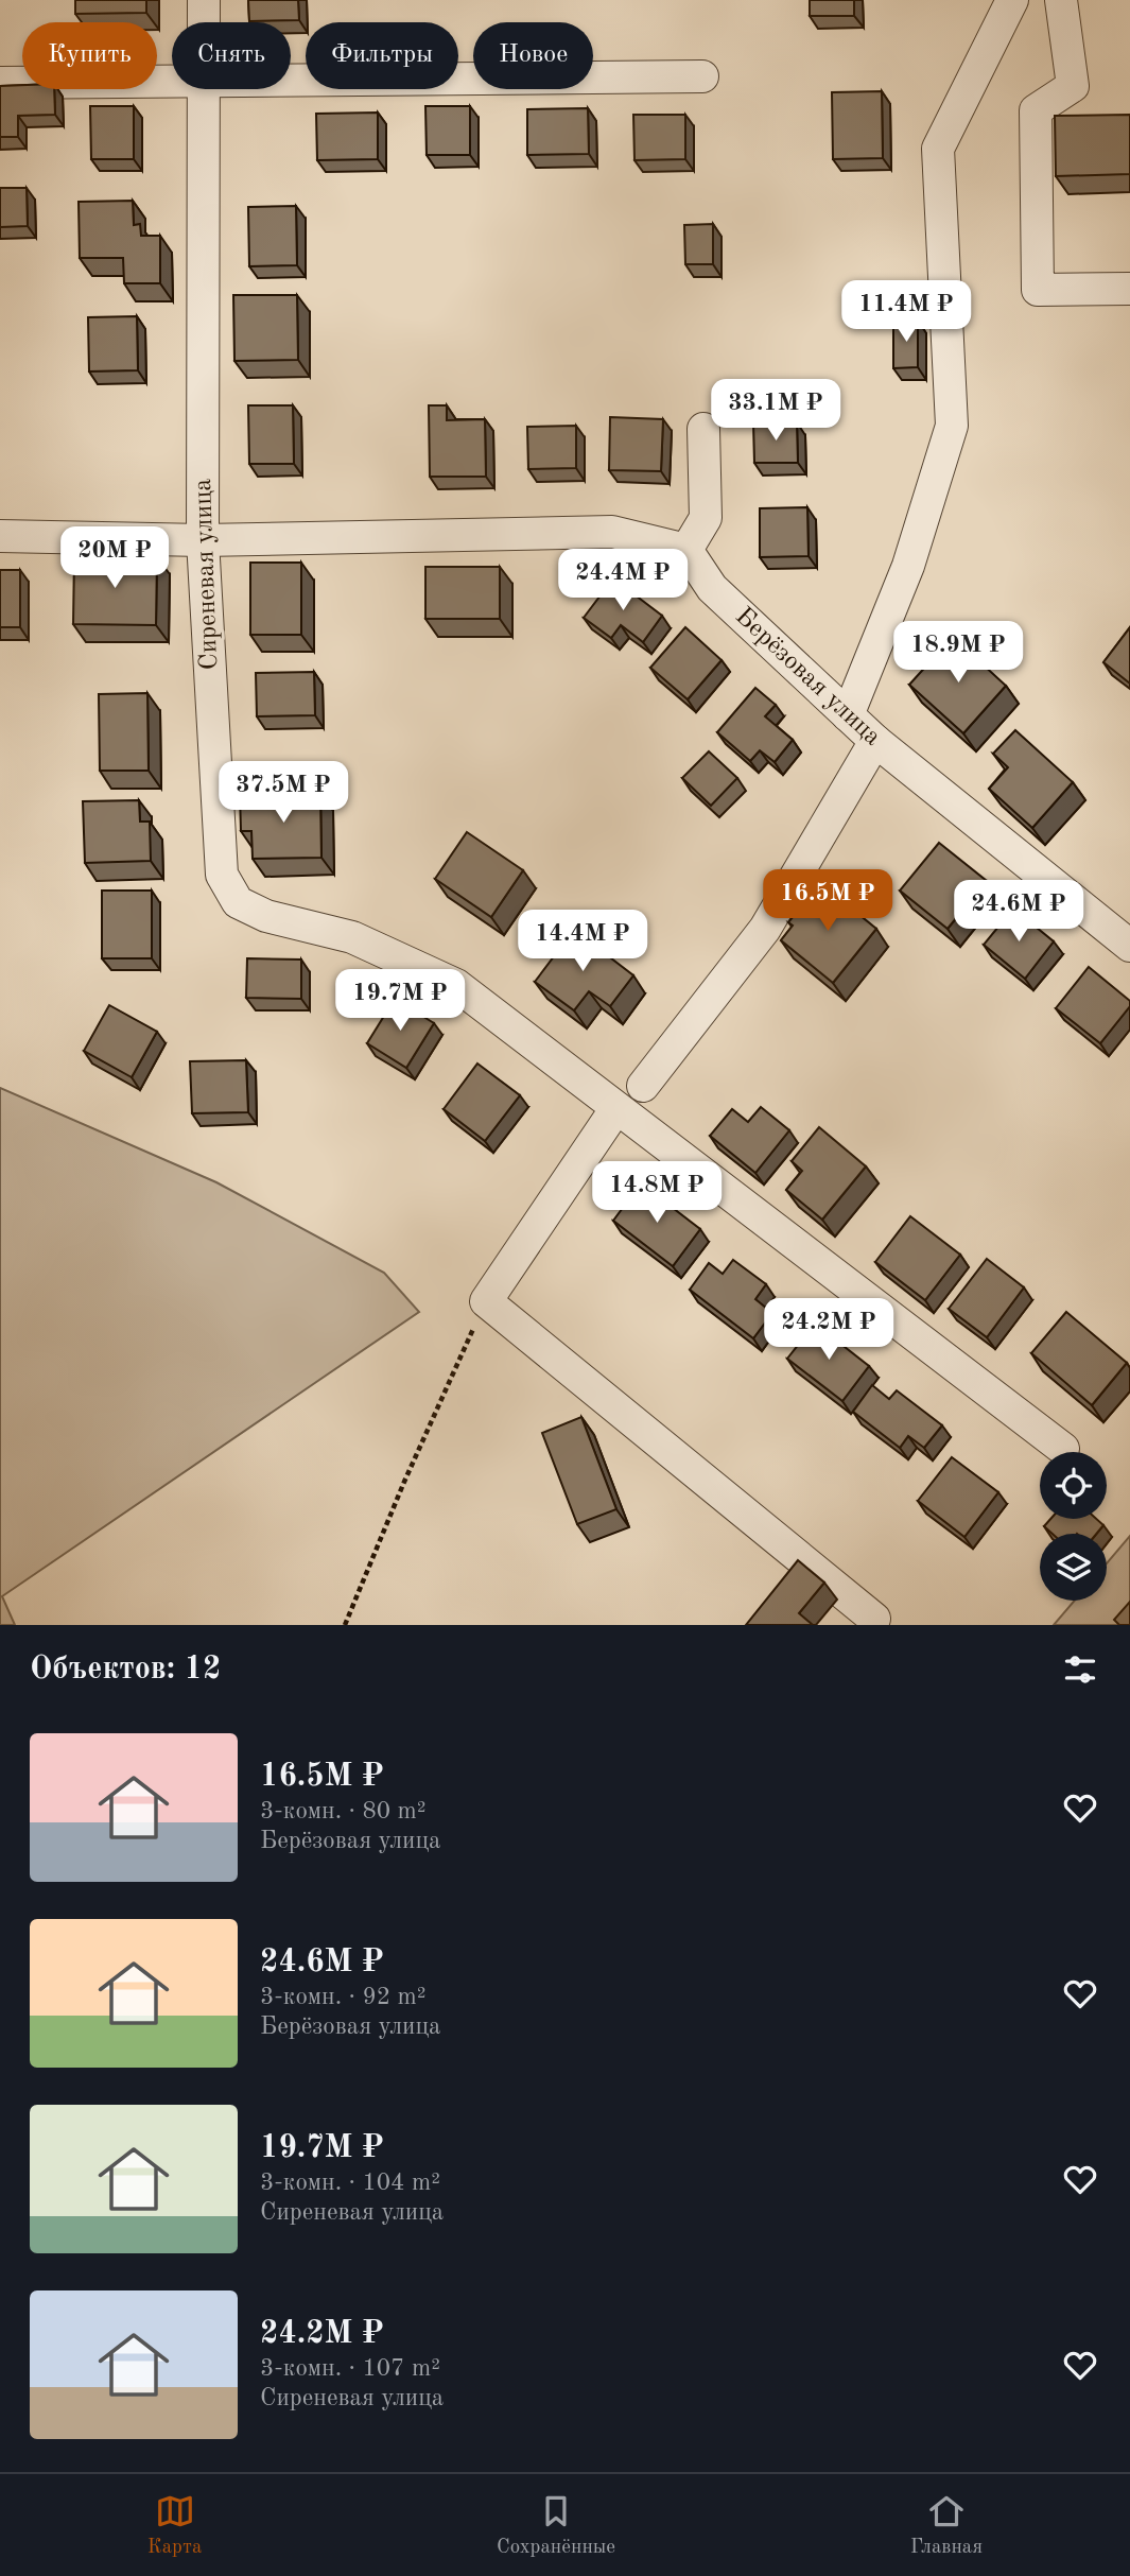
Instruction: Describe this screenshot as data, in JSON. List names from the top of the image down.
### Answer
{
  "streets": {
    "street": ["Сиреневая улица", "Берёзовая улица"]
  },
  "page": {
    "chip": [
      "Купить",
      "Снять",
      "Фильтры",
      "Новое"
    ],
    "price": [
      "11.4M ₽",
      "33.1M ₽",
      "20M ₽",
      "24.4M ₽",
      "18.9M ₽",
      "37.5M ₽",
      "16.5M ₽",
      "24.6M ₽",
      "14.4M ₽",
      "19.7M ₽",
      "14.8M ₽",
      "24.2M ₽"
    ],
    "heading": "Объектов: 12",
    "list": [
      {
        "name": "16.5M ₽",
        "note": "3-комн. · 80 m² · Берёзовая улица"
      },
      {
        "name": "24.6M ₽",
        "note": "3-комн. · 92 m² · Берёзовая улица"
      },
      {
        "name": "19.7M ₽",
        "note": "3-комн. · 104 m² · Сиреневая улица"
      },
      {
        "name": "24.2M ₽",
        "note": "3-комн. · 107 m² · Сиреневая улица"
      }
    ],
    "tabs": ["Карта", "Сохранённые", "Главная"]
  }
}
